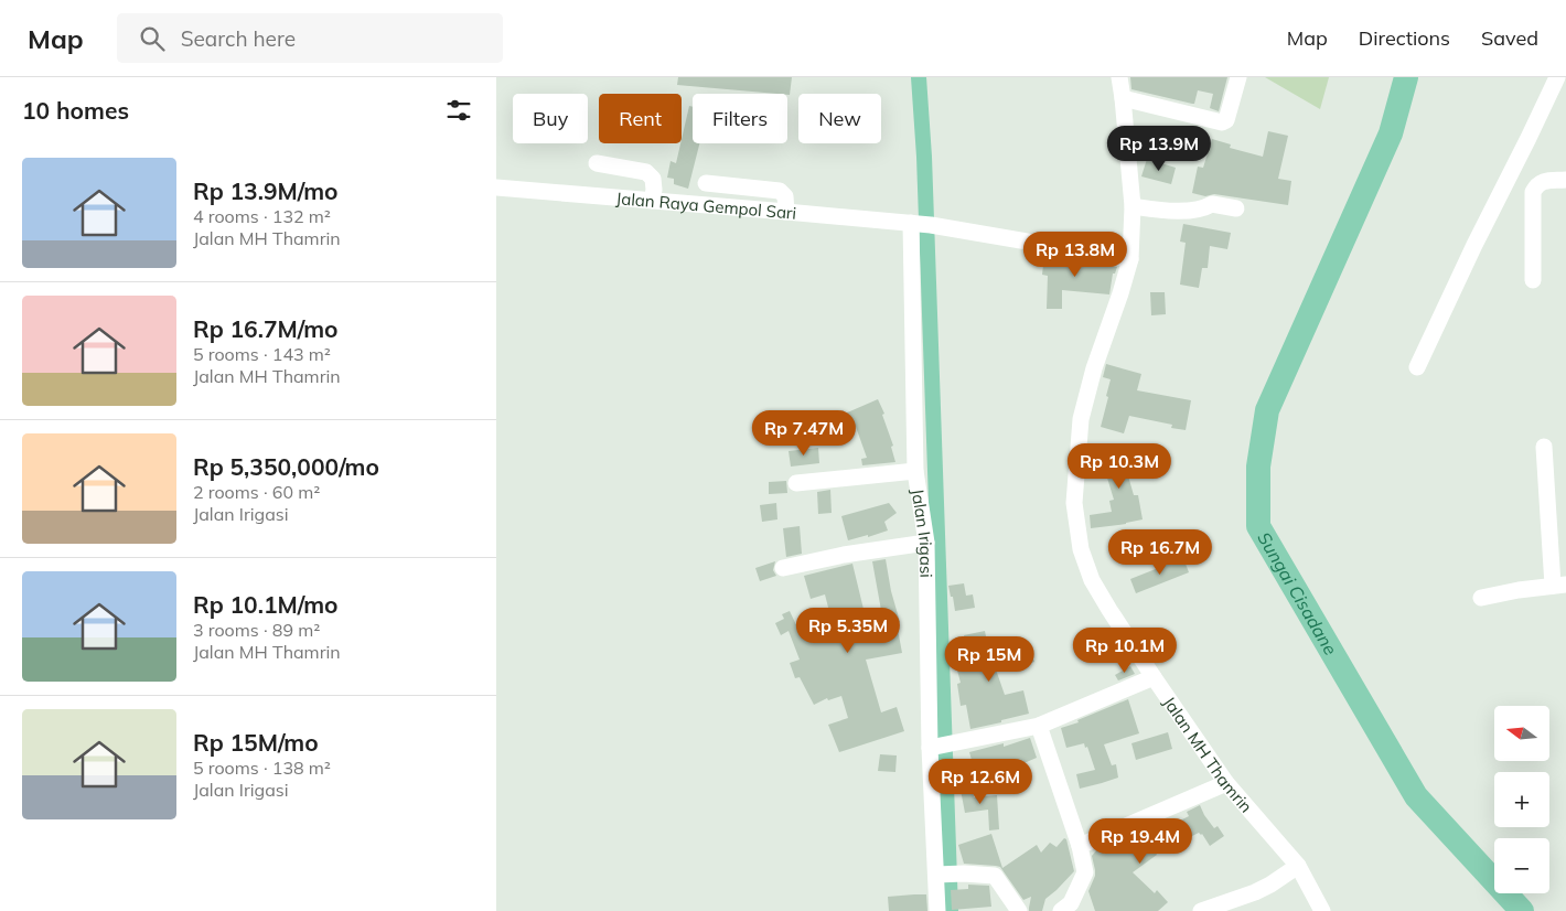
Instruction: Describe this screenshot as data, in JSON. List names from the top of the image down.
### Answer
{
  "streets": {
    "street": ["Jalan Raya Gempol Sari", "Jalan Irigasi", "Jalan MH Thamrin"]
  },
  "crossings": [
    ["Jalan Raya Gempol Sari", "Jalan Irigasi"],
    ["Jalan Raya Gempol Sari", "Jalan MH Thamrin"]
  ],
  "water": ["Sungai Cisadane"],
  "north": "left",
  "page": {
    "header": "Map",
    "search": "Search here",
    "nav": ["Map", "Directions", "Saved"],
    "heading": "10 homes",
    "chip": [
      "Buy",
      "Rent",
      "Filters",
      "New"
    ],
    "price": [
      "Rp 13.9M",
      "Rp 13.8M",
      "Rp 7.47M",
      "Rp 10.3M",
      "Rp 16.7M",
      "Rp 5.35M",
      "Rp 10.1M",
      "Rp 15M",
      "Rp 12.6M",
      "Rp 19.4M"
    ],
    "list": [
      {
        "name": "Rp 13.9M/mo",
        "note": "4 rooms · 132 m² · Jalan MH Thamrin"
      },
      {
        "name": "Rp 16.7M/mo",
        "note": "5 rooms · 143 m² · Jalan MH Thamrin"
      },
      {
        "name": "Rp 5,350,000/mo",
        "note": "2 rooms · 60 m² · Jalan Irigasi"
      },
      {
        "name": "Rp 10.1M/mo",
        "note": "3 rooms · 89 m² · Jalan MH Thamrin"
      },
      {
        "name": "Rp 15M/mo",
        "note": "5 rooms · 138 m² · Jalan Irigasi"
      }
    ],
    "map_buttons": ["+", "−"]
  }
}
